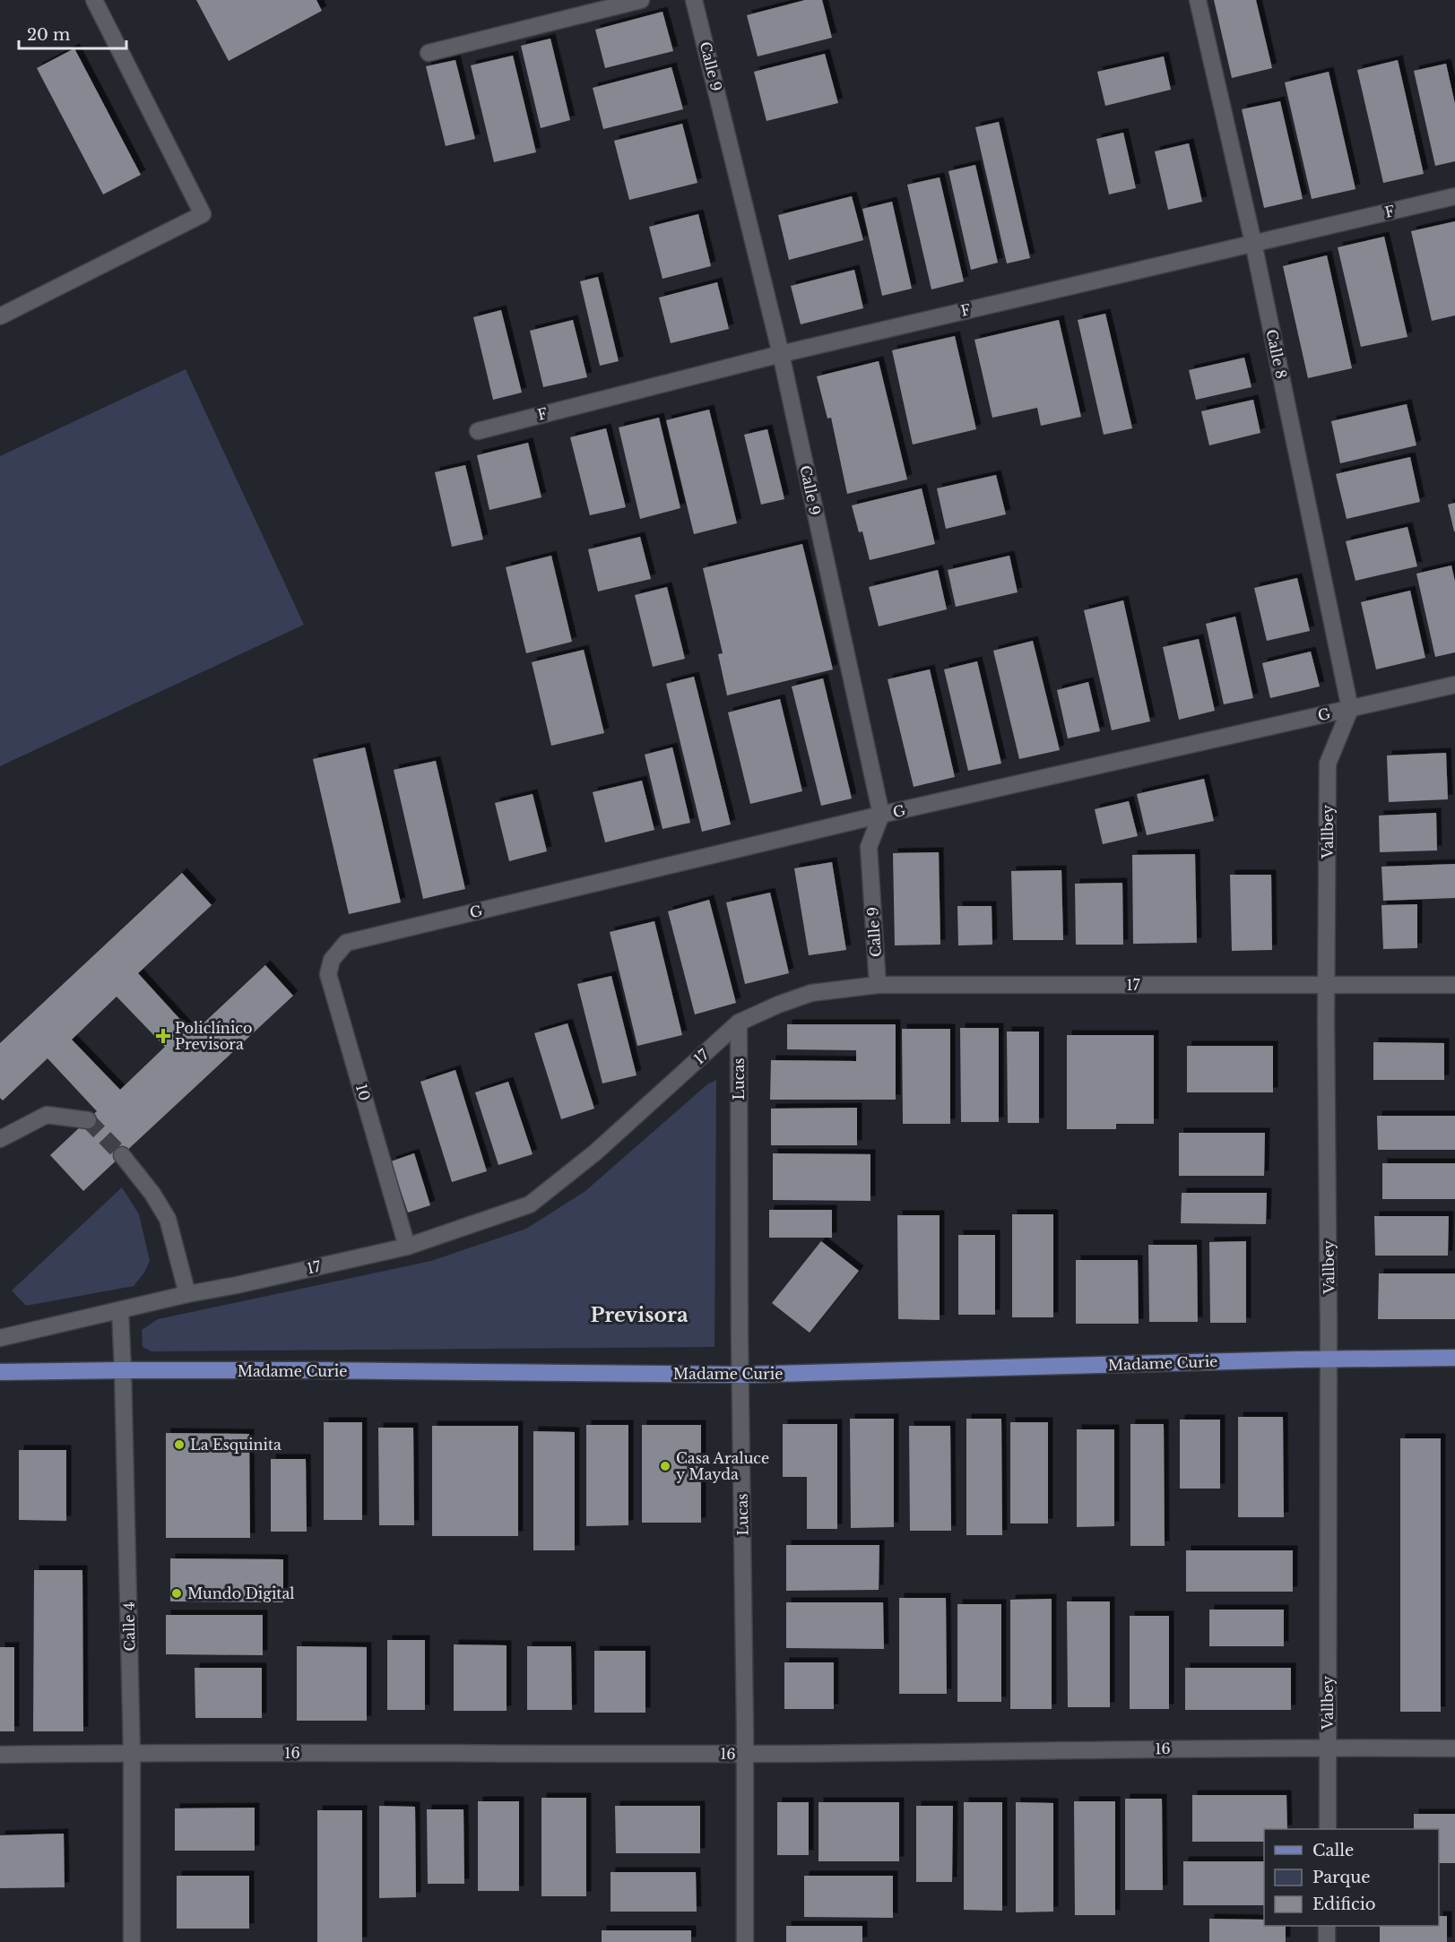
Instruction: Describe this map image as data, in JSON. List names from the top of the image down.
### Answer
{
  "streets": {
    "main road": ["Madame Curie"],
    "street": [
      "Calle 9",
      "F",
      "Calle 8",
      "G",
      "Vallbey",
      "17",
      "Lucas",
      "10",
      "Calle 4",
      "16"
    ]
  },
  "crossings": [
    ["Calle 9", "F"],
    ["Calle 9", "G"],
    ["Calle 9", "17"],
    ["F", "Calle 8"],
    ["Calle 8", "G"],
    ["Calle 8", "Vallbey"],
    ["G", "Vallbey"],
    ["G", "10"],
    ["Vallbey", "17"],
    ["Vallbey", "Madame Curie"],
    ["Vallbey", "16"],
    ["17", "Lucas"],
    ["17", "10"],
    ["17", "Calle 4"],
    ["Lucas", "Madame Curie"],
    ["Lucas", "16"],
    ["Madame Curie", "Calle 4"],
    ["Calle 4", "16"]
  ],
  "districts": ["Previsora"],
  "places": {
    "health": ["Policlínico Previsora"],
    "other": ["La Esquinita", "Casa Araluce y Mayda", "Mundo Digital"]
  },
  "legend": ["Calle", "Parque", "Edificio"],
  "scale_bar": "20 m"
}
